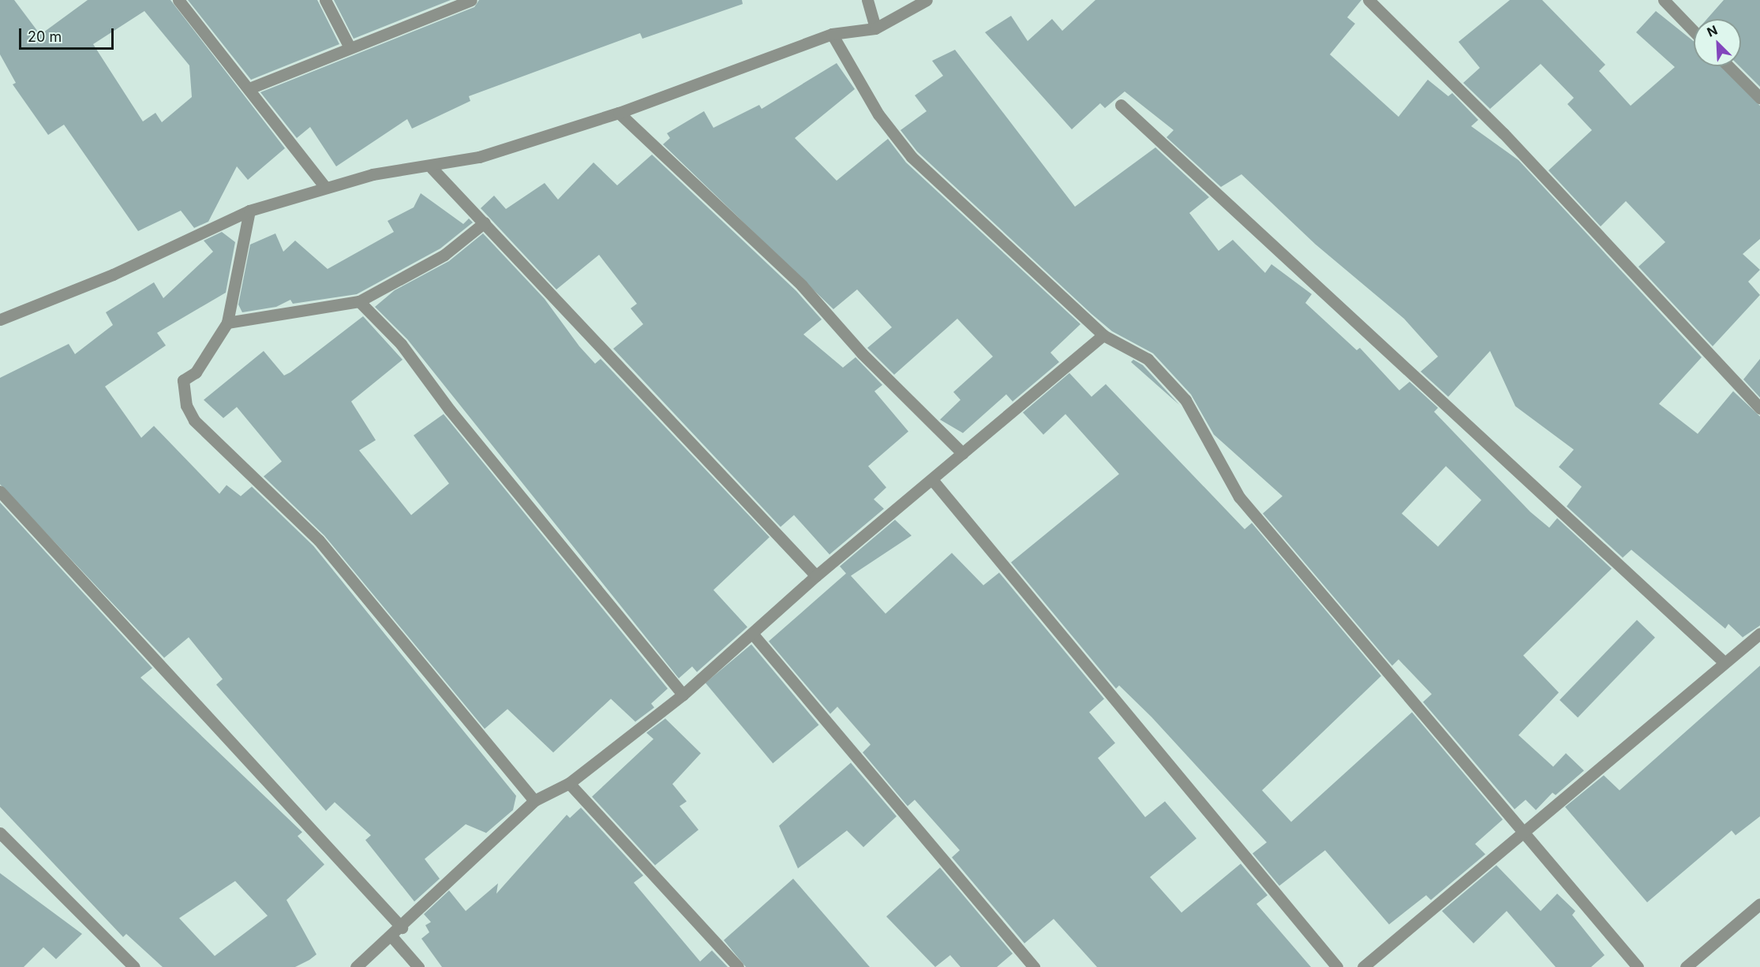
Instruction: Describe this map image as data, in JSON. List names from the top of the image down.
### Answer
{
  "scale_bar": "20 m",
  "north": "top left"
}
